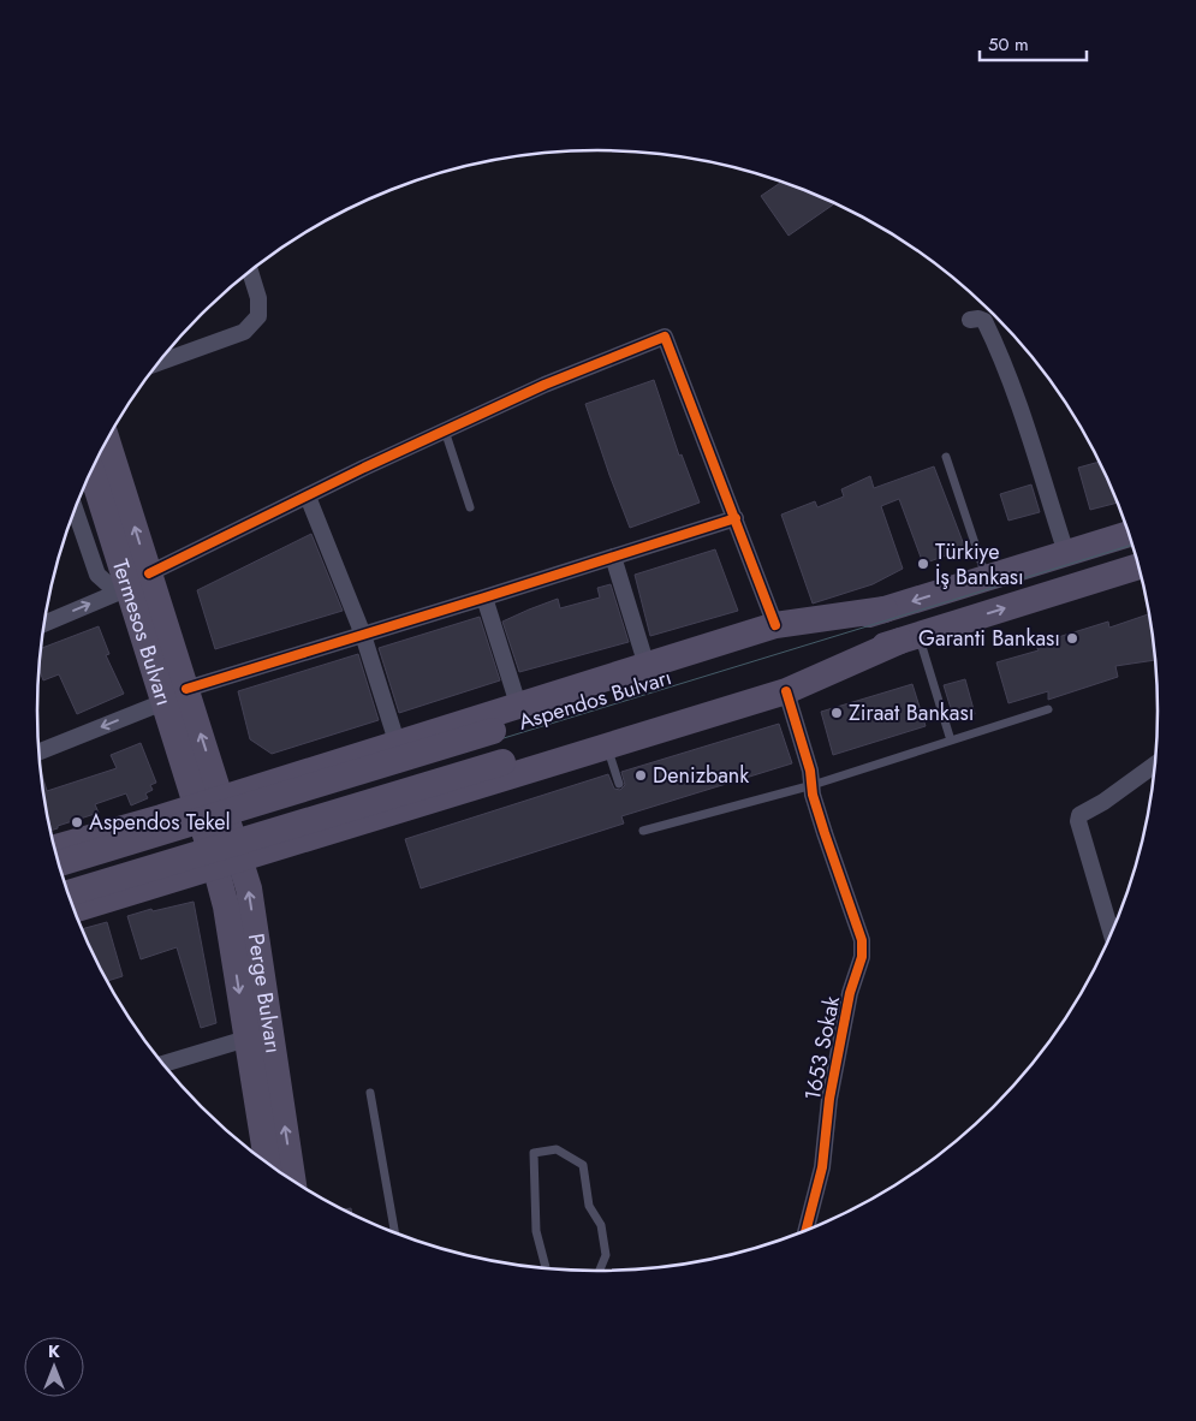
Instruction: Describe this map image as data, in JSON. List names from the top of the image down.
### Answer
{
  "streets": {
    "main road": ["Termesos Bulvarı", "Aspendos Bulvarı", "Perge Bulvarı"],
    "street": ["1653 Sokak"]
  },
  "crossings": [
    ["Termesos Bulvarı", "Perge Bulvarı"]
  ],
  "places": [
    "Türkiye İş Bankası",
    "Garanti Bankası",
    "Ziraat Bankası",
    "Denizbank",
    "Aspendos Tekel"
  ],
  "scale_bar": "50 m",
  "north": "top"
}
